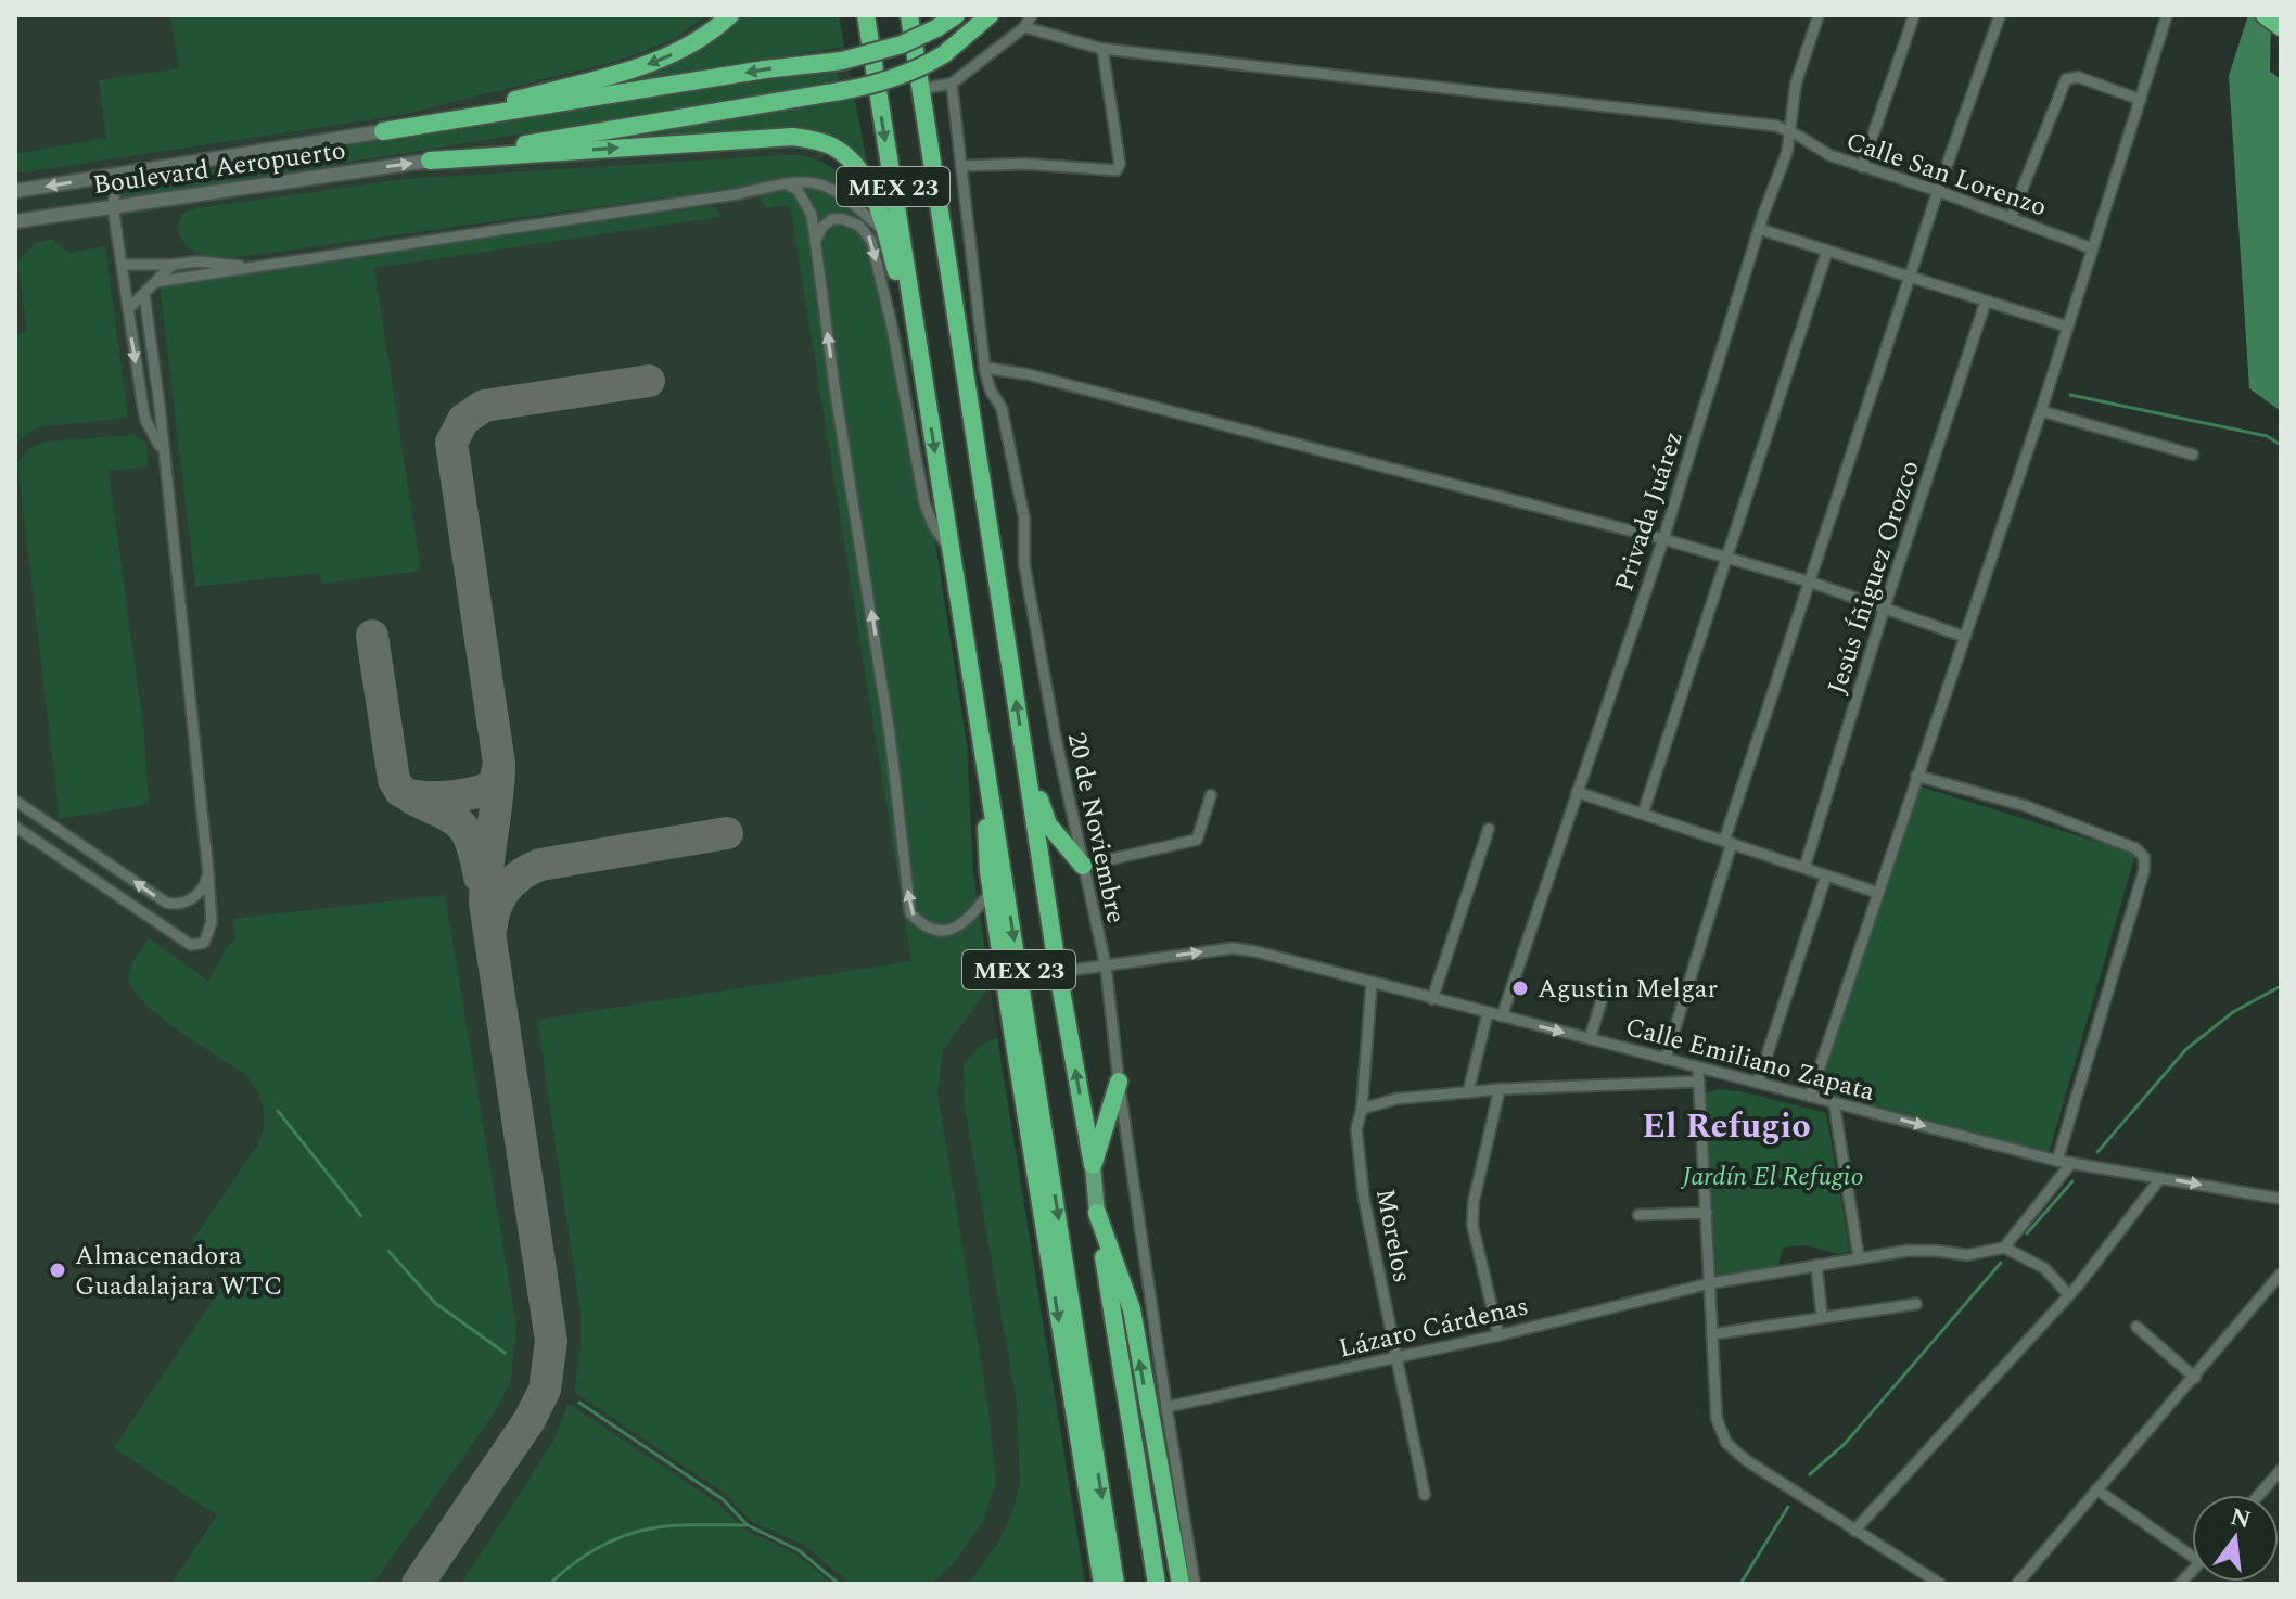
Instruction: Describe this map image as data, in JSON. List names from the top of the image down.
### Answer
{
  "streets": {
    "highway": ["MEX 23"],
    "street": [
      "Boulevard Aeropuerto",
      "Calle San Lorenzo",
      "Privada Juárez",
      "Jesús Íñiguez Orozco",
      "20 de Noviembre",
      "Calle Emiliano Zapata",
      "Morelos",
      "Lázaro Cárdenas"
    ]
  },
  "crossings": [
    ["Calle San Lorenzo", "Privada Juárez"],
    ["MEX 23", "Calle Emiliano Zapata"],
    ["Privada Juárez", "Calle Emiliano Zapata"],
    ["20 de Noviembre", "Calle Emiliano Zapata"],
    ["20 de Noviembre", "Lázaro Cárdenas"],
    ["Calle Emiliano Zapata", "Morelos"],
    ["Morelos", "Lázaro Cárdenas"]
  ],
  "one_way": ["Calle Emiliano Zapata"],
  "districts": ["El Refugio"],
  "parks": ["Jardín El Refugio"],
  "places": ["Agustin Melgar", "Almacenadora Guadalajara WTC"],
  "north": "top"
}
